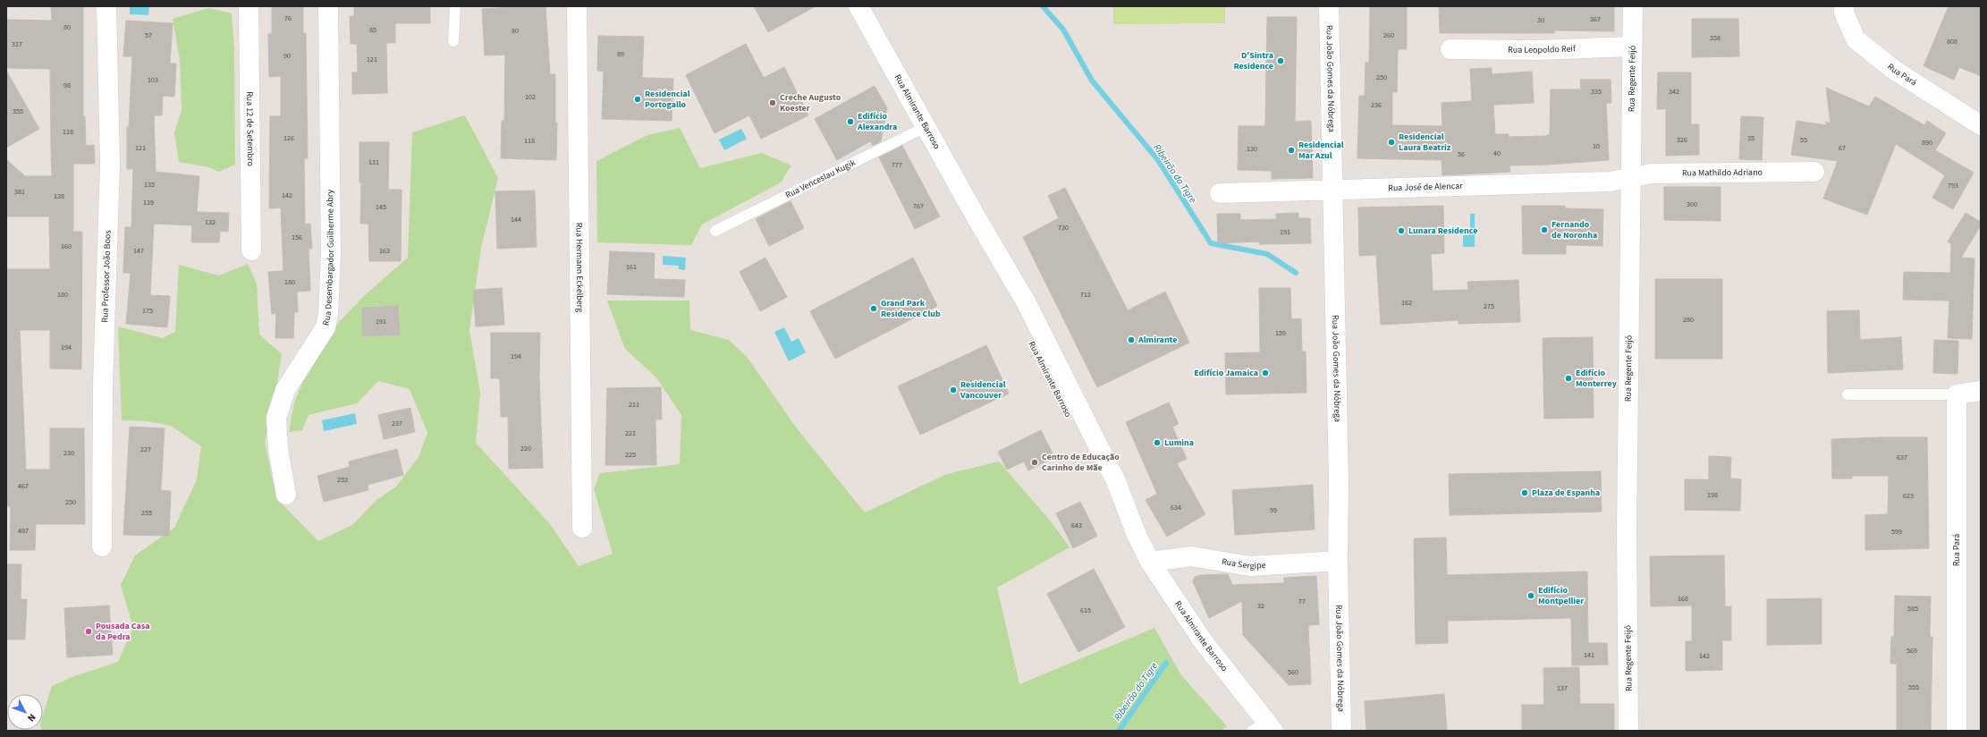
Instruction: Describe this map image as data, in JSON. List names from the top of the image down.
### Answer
{
  "streets": {
    "street": [
      "Rua Leopoldo Reif",
      "Rua Pará",
      "Rua João Gomes da Nóbrega",
      "Rua Regente Feijó",
      "Rua Almirante Barroso",
      "Rua 12 de Setembro",
      "Rua Mathildo Adriano",
      "Rua José de Alencar",
      "Rua Desembargador Guilherme Abry",
      "Rua Hermann Eckelberg",
      "Rua Professor João Boos",
      "Rua Sergipe"
    ],
    "lane": ["Rua Venceslau Kugik"]
  },
  "crossings": [
    ["Rua Leopoldo Reif", "Rua Regente Feijó"],
    ["Rua João Gomes da Nóbrega", "Rua José de Alencar"],
    ["Rua João Gomes da Nóbrega", "Rua Sergipe"],
    ["Rua Regente Feijó", "Rua Mathildo Adriano"],
    ["Rua Regente Feijó", "Rua José de Alencar"],
    ["Rua Almirante Barroso", "Rua Venceslau Kugik"],
    ["Rua Almirante Barroso", "Rua Sergipe"],
    ["Rua Mathildo Adriano", "Rua José de Alencar"]
  ],
  "water": ["Ribeirão do Tigre"],
  "places": [
    "D'Sintra Residence",
    "Residencial Portogallo",
    "Creche Augusto Koester",
    "Edifício Alexandra",
    "Residencial Laura Beatriz",
    "Residencial Mar Azul",
    "Fernando de Noronha",
    "Lunara Residence",
    "Grand Park Residence Club",
    "Almirante",
    "Edifício Jamaica",
    "Edifício Monterrey",
    "Residencial Vancouver",
    "Lumina",
    "Centro de Educação Carinho de Mãe",
    "Plaza de Espanha",
    "Edifício Montpellier",
    "Pousada Casa da Pedra"
  ],
  "house_numbers": [
    "76",
    "367",
    "30",
    "80",
    "85",
    "80",
    "57",
    "260",
    "358",
    "808",
    "317",
    "89",
    "90",
    "121",
    "250",
    "103",
    "98",
    "335",
    "342",
    "102",
    "236",
    "355",
    "118",
    "126",
    "35",
    "326",
    "55",
    "118",
    "890",
    "10",
    "121",
    "67",
    "130",
    "40",
    "56",
    "131",
    "777",
    "135",
    "793",
    "381",
    "142",
    "138",
    "139",
    "300",
    "767",
    "145",
    "144",
    "132",
    "730",
    "191",
    "156",
    "160",
    "147",
    "163",
    "161",
    "180",
    "180",
    "712",
    "162",
    "275",
    "175",
    "280",
    "191",
    "159",
    "194",
    "194",
    "211",
    "237",
    "221",
    "220",
    "227",
    "230",
    "225",
    "637",
    "253",
    "467",
    "198",
    "623",
    "250",
    "634",
    "99",
    "255",
    "643",
    "487",
    "599",
    "168",
    "77",
    "32",
    "585",
    "615",
    "569",
    "141",
    "142",
    "560",
    "555",
    "137"
  ],
  "north": "bottom right"
}
